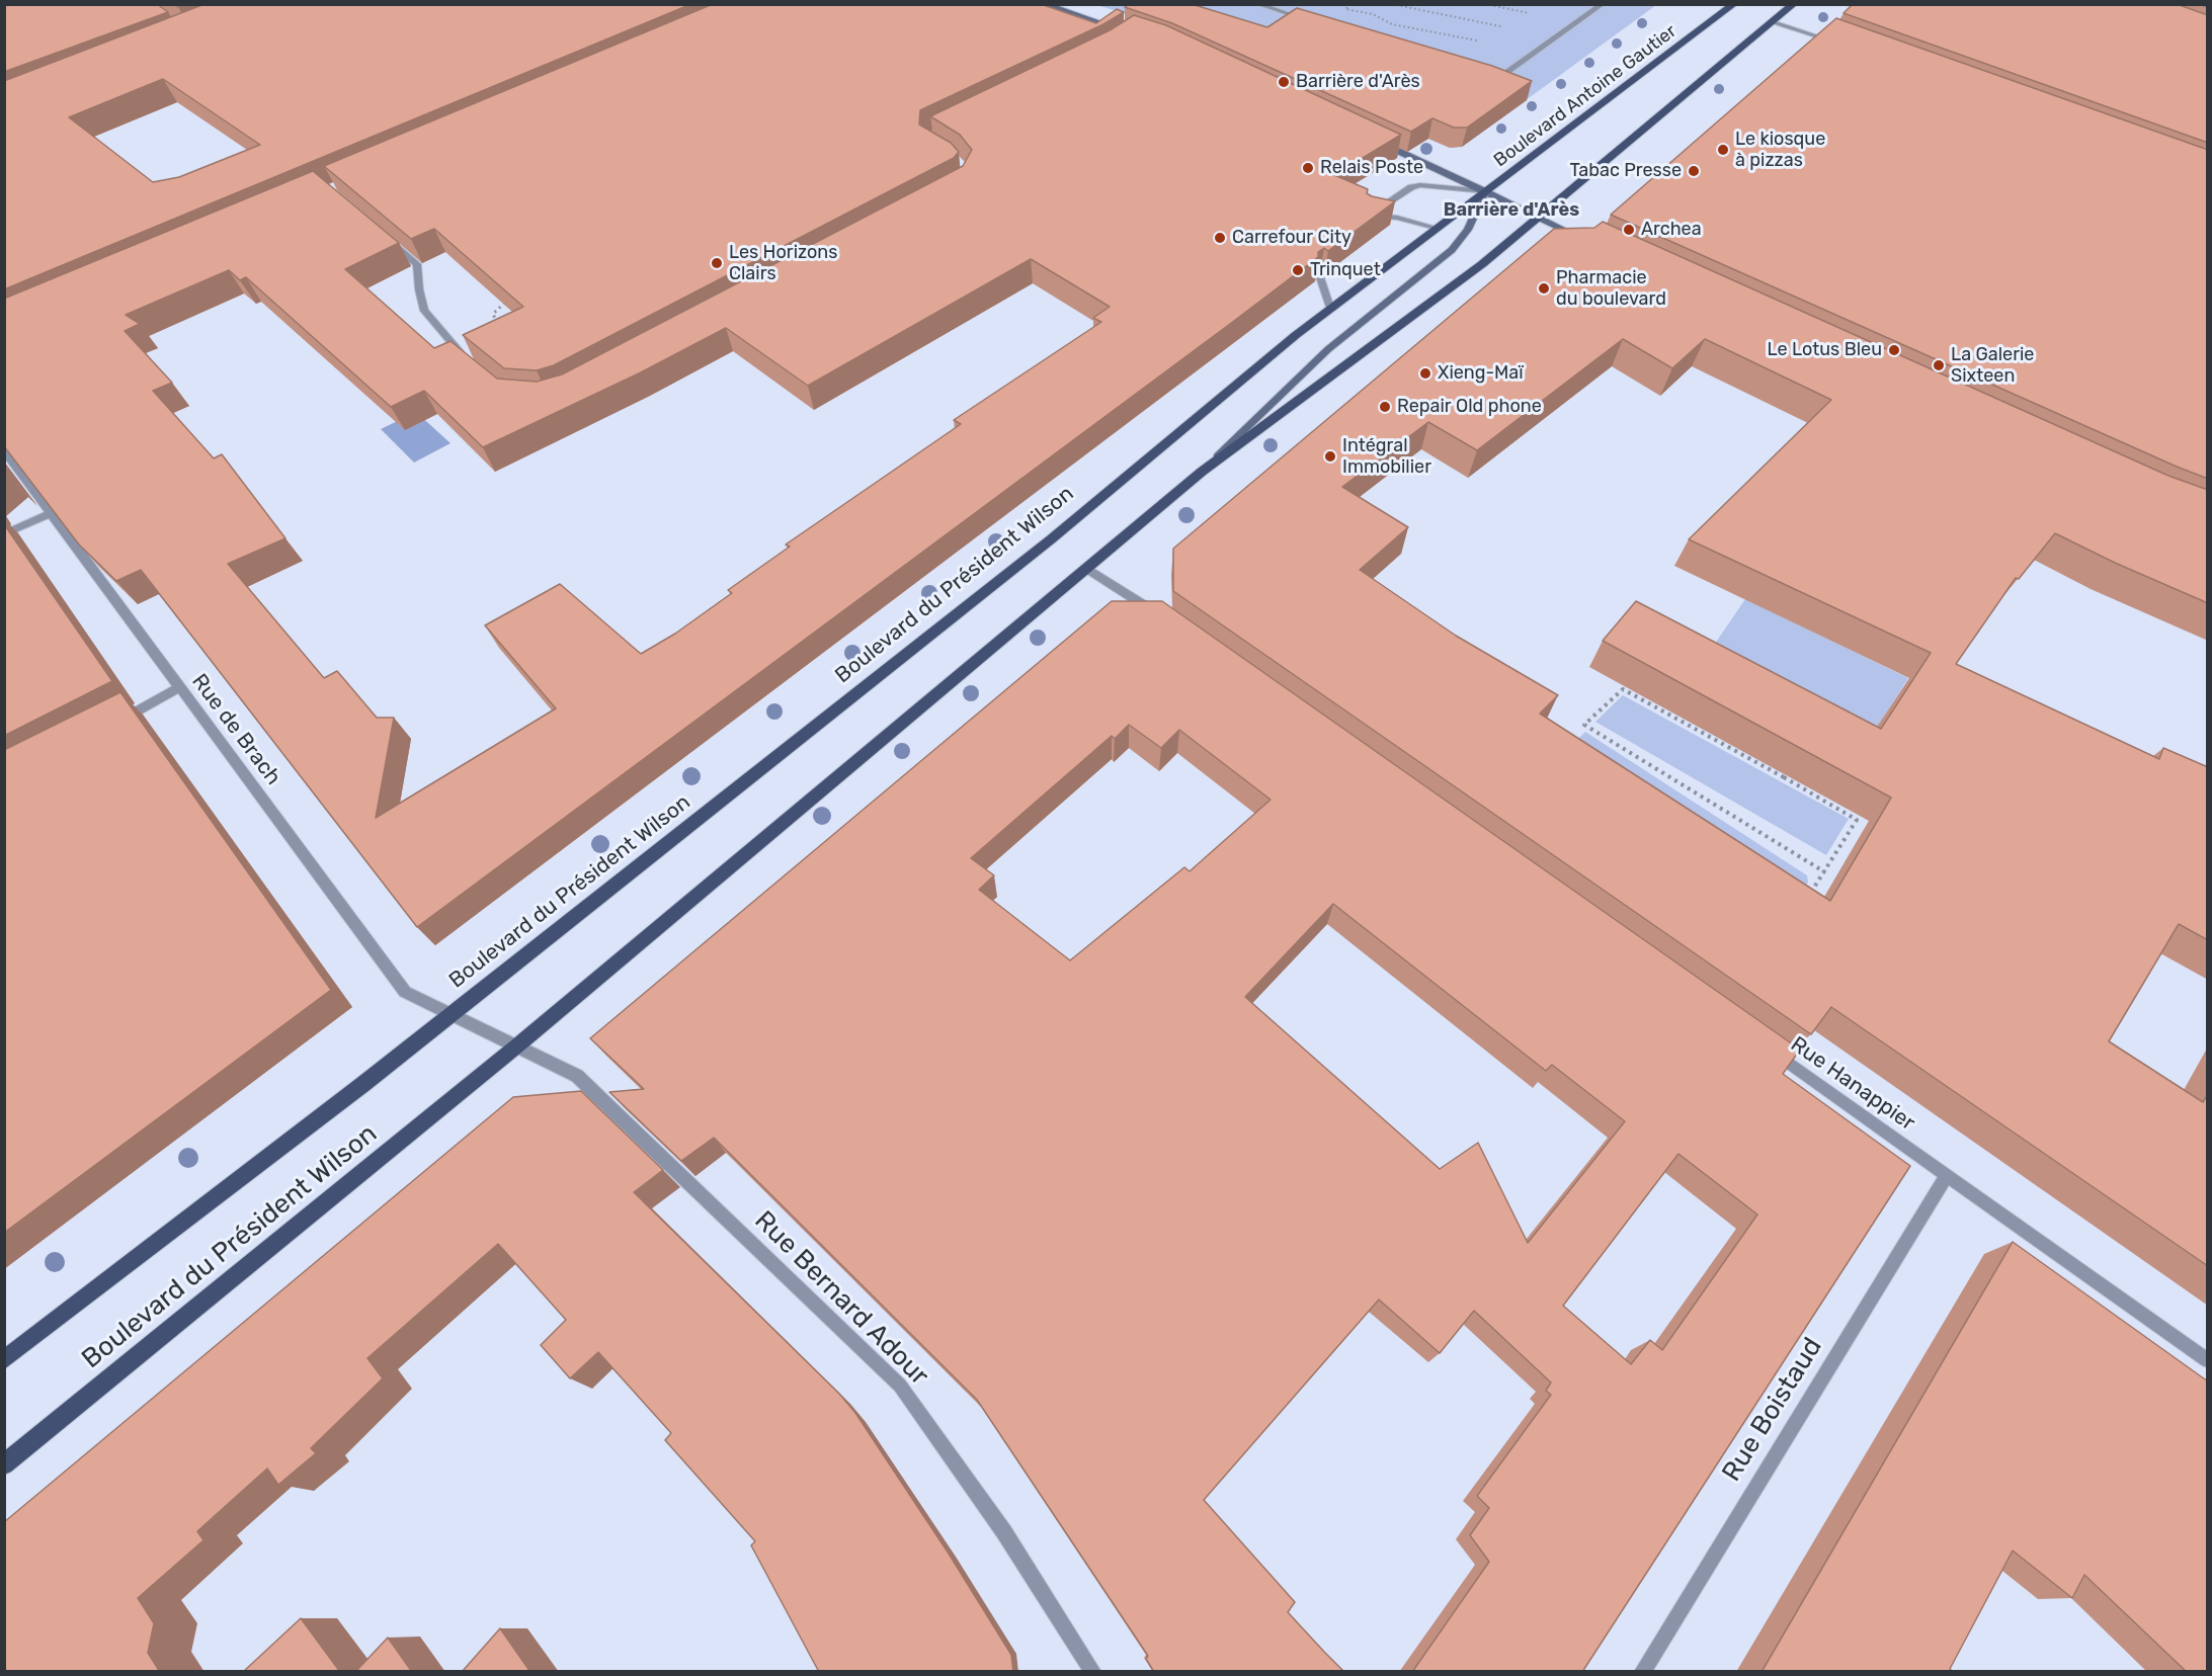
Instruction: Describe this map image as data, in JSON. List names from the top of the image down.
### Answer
{
  "streets": {
    "main road": ["Boulevard Antoine Gautier", "Boulevard du Président Wilson"],
    "street": [
      "Rue de Brach",
      "Rue Hanappier",
      "Rue Bernard Adour",
      "Rue Boistaud"
    ]
  },
  "crossings": [
    ["Boulevard Antoine Gautier", "Boulevard du Président Wilson"],
    ["Boulevard du Président Wilson", "Rue de Brach"],
    ["Boulevard du Président Wilson", "Rue Bernard Adour"],
    ["Rue Hanappier", "Rue Boistaud"]
  ],
  "districts": ["Barrière d'Arès"],
  "places": [
    "Barrière d'Arès",
    "Le kiosque à pizzas",
    "Relais Poste",
    "Tabac Presse",
    "Archea",
    "Carrefour City",
    "Les Horizons Clairs",
    "Trinquet",
    "Pharmacie du boulevard",
    "Le Lotus Bleu",
    "La Galerie Sixteen",
    "Xieng-Maï",
    "Repair Old phone",
    "Intégral Immobilier"
  ]
}
